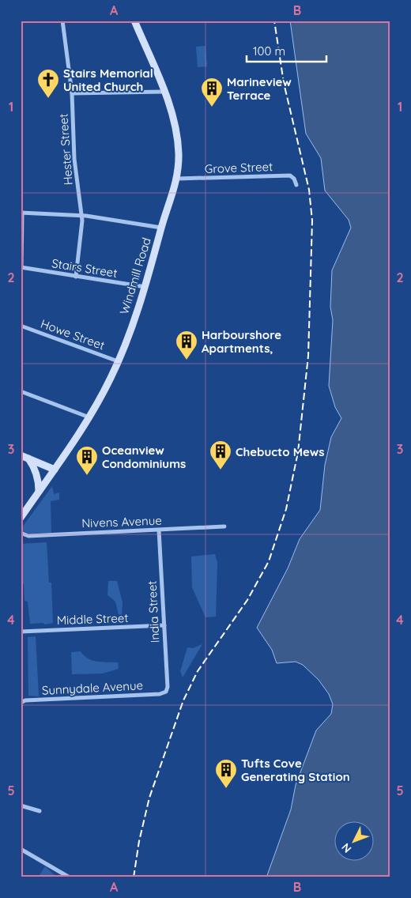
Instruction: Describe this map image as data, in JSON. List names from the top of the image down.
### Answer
{
  "streets": {
    "main road": ["Windmill Road"],
    "street": [
      "Hester Street",
      "Grove Street",
      "Stairs Street",
      "Howe Street",
      "Nivens Avenue",
      "India Street",
      "Middle Street",
      "Sunnydale Avenue"
    ]
  },
  "crossings": [
    ["Hester Street", "Stairs Street"],
    ["Grove Street", "Windmill Road"],
    ["Stairs Street", "Windmill Road"],
    ["Windmill Road", "Howe Street"],
    ["Nivens Avenue", "India Street"],
    ["India Street", "Middle Street"],
    ["India Street", "Sunnydale Avenue"]
  ],
  "places": {
    "church": ["Stairs Memorial United Church"],
    "building": [
      "Marineview Terrace",
      "Harbourshore Apartments,",
      "Chebucto Mews",
      "Oceanview Condominiums",
      "Tufts Cove Generating Station"
    ]
  },
  "scale_bar": "100 m",
  "north": "bottom left",
  "grid": {
    "columns": ["A", "B"],
    "rows": [
      "1",
      "2",
      "3",
      "4",
      "5"
    ]
  }
}
